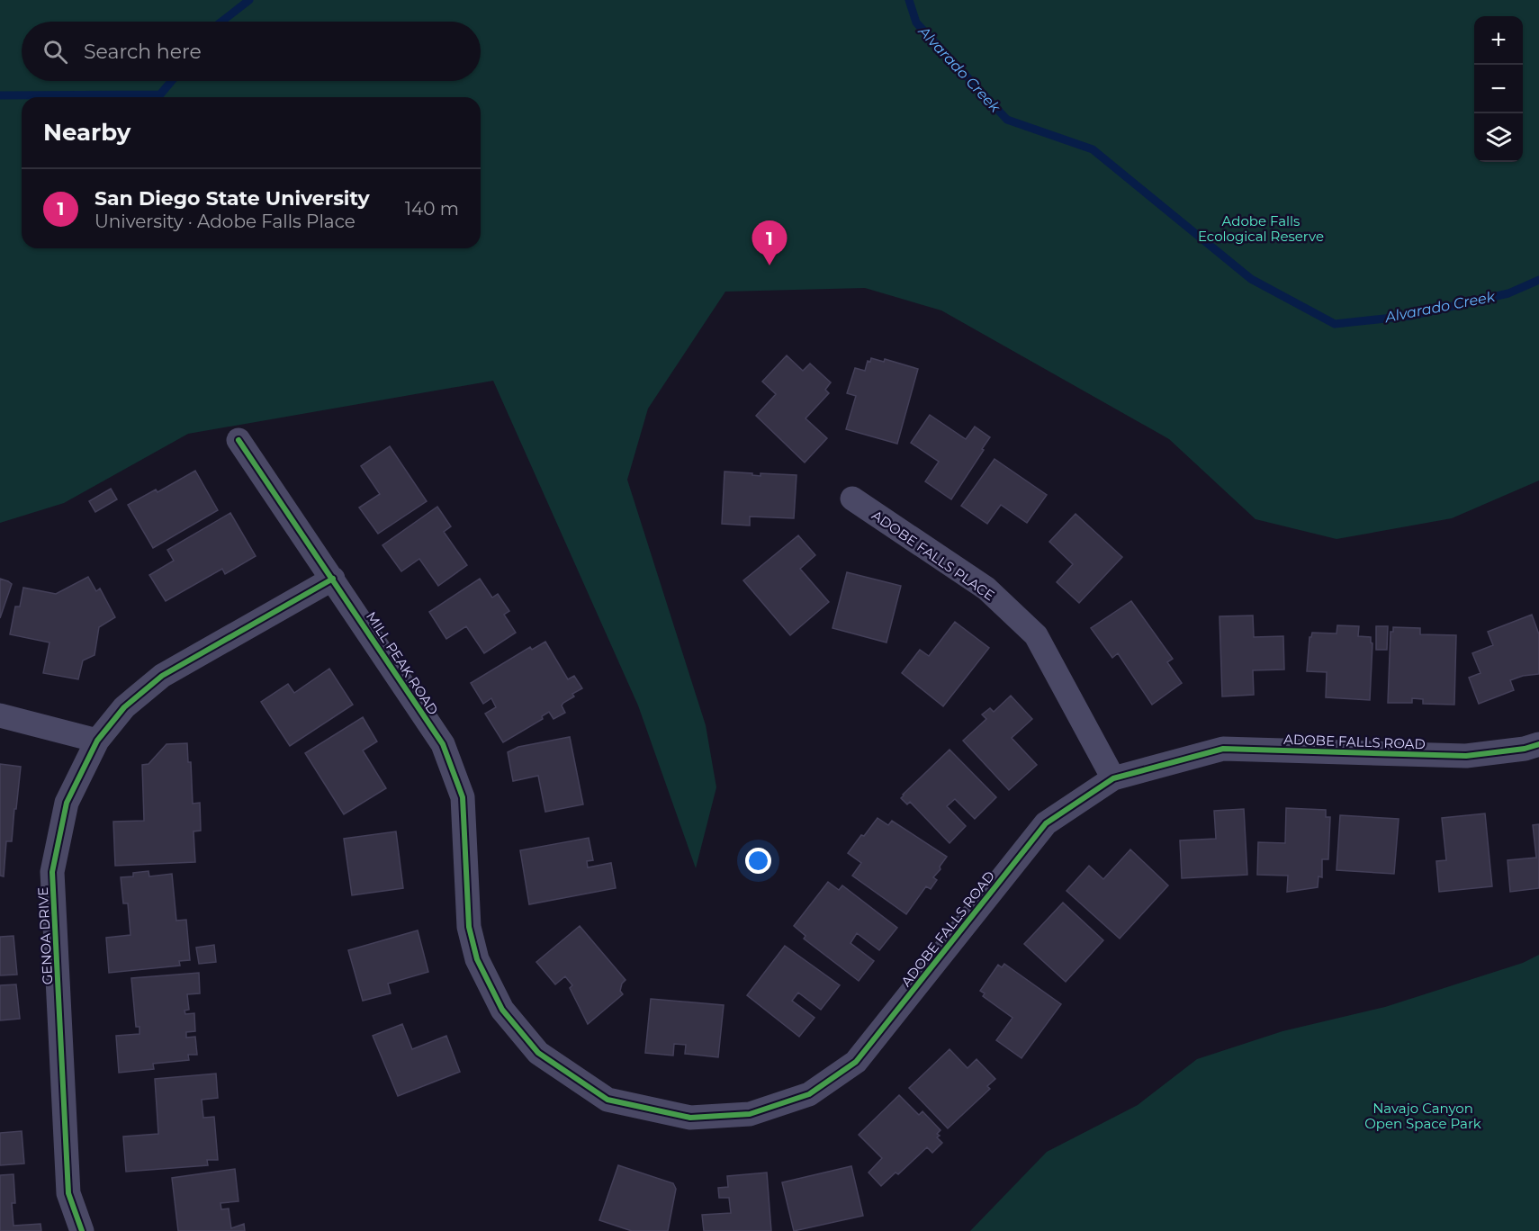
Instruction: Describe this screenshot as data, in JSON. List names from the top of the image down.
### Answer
{
  "streets": {
    "street": [
      "ADOBE FALLS PLACE",
      "MILL PEAK ROAD",
      "ADOBE FALLS ROAD",
      "GENOA DRIVE"
    ]
  },
  "crossings": [
    ["ADOBE FALLS PLACE", "ADOBE FALLS ROAD"],
    ["MILL PEAK ROAD", "ADOBE FALLS ROAD"],
    ["MILL PEAK ROAD", "GENOA DRIVE"]
  ],
  "water": ["Alvarado Creek"],
  "parks": ["Adobe Falls Ecological Reserve", "Navajo Canyon Open Space Park"],
  "page": {
    "map_buttons": ["+", "−"],
    "search": "Search here",
    "heading": "Nearby",
    "list": [
      {
        "mark": "1",
        "name": "San Diego State University",
        "note": "University · Adobe Falls Place",
        "value": "140 m"
      }
    ],
    "pins": "1"
  }
}
